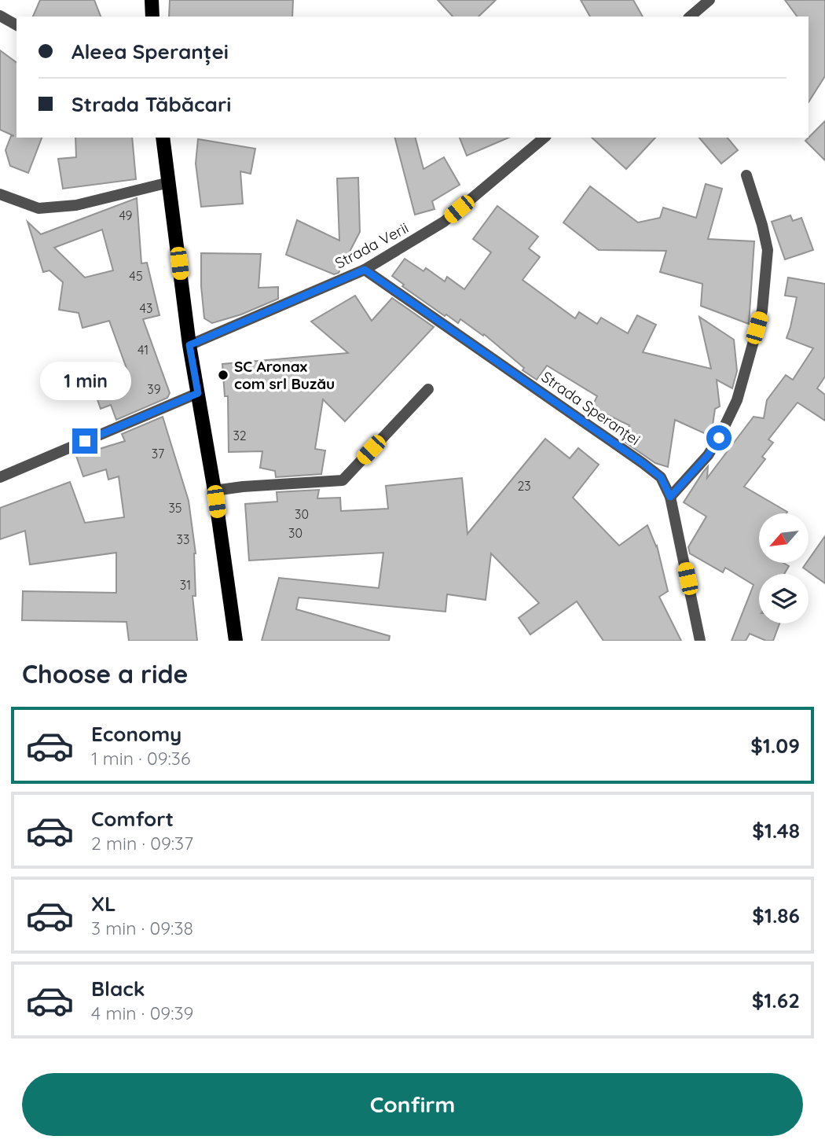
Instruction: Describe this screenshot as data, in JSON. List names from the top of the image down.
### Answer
{
  "streets": {
    "street": ["Strada Verii", "Strada Speranței"]
  },
  "crossings": [
    ["Strada Verii", "Strada Speranței"]
  ],
  "places": ["SC Aronax com srl Buzău"],
  "house_numbers": [
    "49",
    "45",
    "43",
    "41",
    "39",
    "32",
    "37",
    "23",
    "35",
    "30",
    "30",
    "33",
    "31"
  ],
  "north": "bottom left",
  "page": {
    "banner": ["Aleea Speranței", "Strada Tăbăcari"],
    "bubble": "1 min",
    "heading": "Choose a ride",
    "list": [
      {
        "name": "Economy",
        "note": "1 min · 09:36",
        "value": "$1.09"
      },
      {
        "name": "Comfort",
        "note": "2 min · 09:37",
        "value": "$1.48"
      },
      {
        "name": "XL",
        "note": "3 min · 09:38",
        "value": "$1.86"
      },
      {
        "name": "Black",
        "note": "4 min · 09:39",
        "value": "$1.62"
      }
    ],
    "buttons": "Confirm"
  }
}
